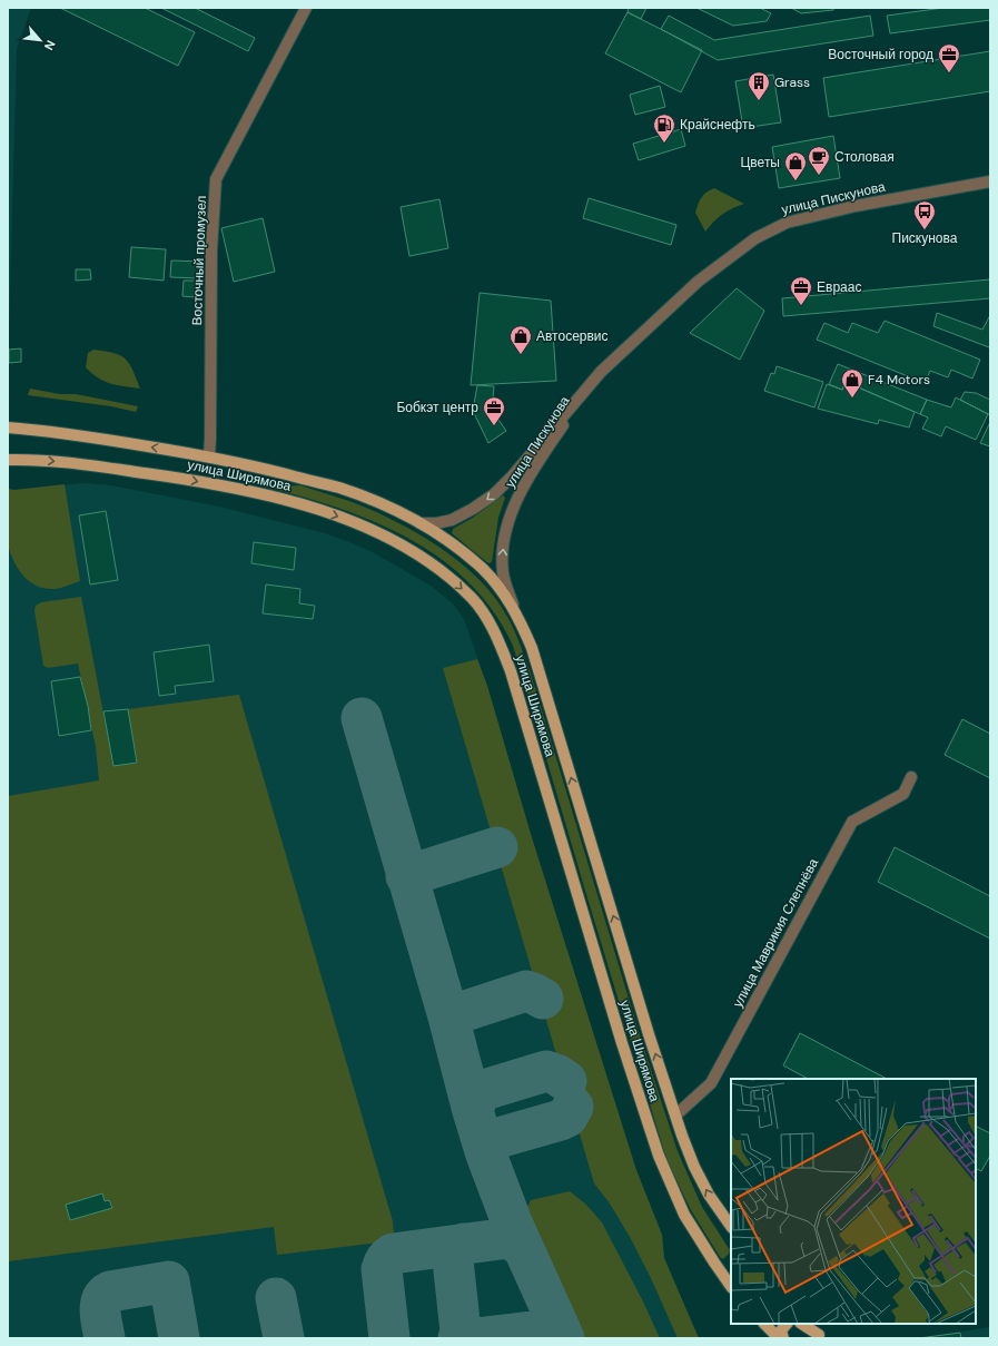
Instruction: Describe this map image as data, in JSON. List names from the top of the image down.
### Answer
{
  "streets": {
    "main road": ["улица Ширямова"],
    "street": ["улица Пискунова", "Восточный промузел", "улица Маврикия Слепнёва"]
  },
  "crossings": [
    ["улица Пискунова", "улица Ширямова"],
    ["Восточный промузел", "улица Ширямова"],
    ["улица Ширямова", "улица Маврикия Слепнёва"]
  ],
  "places": {
    "office": ["Восточный город", "Евраас", "Бобкэт центр"],
    "building": ["Grass"],
    "fuel station": ["Крайснефть"],
    "cafe": ["Столовая"],
    "shop": ["Цветы", "Автосервис", "F4 Motors"],
    "bus stop": ["Пискунова"]
  },
  "north": "bottom right"
}
